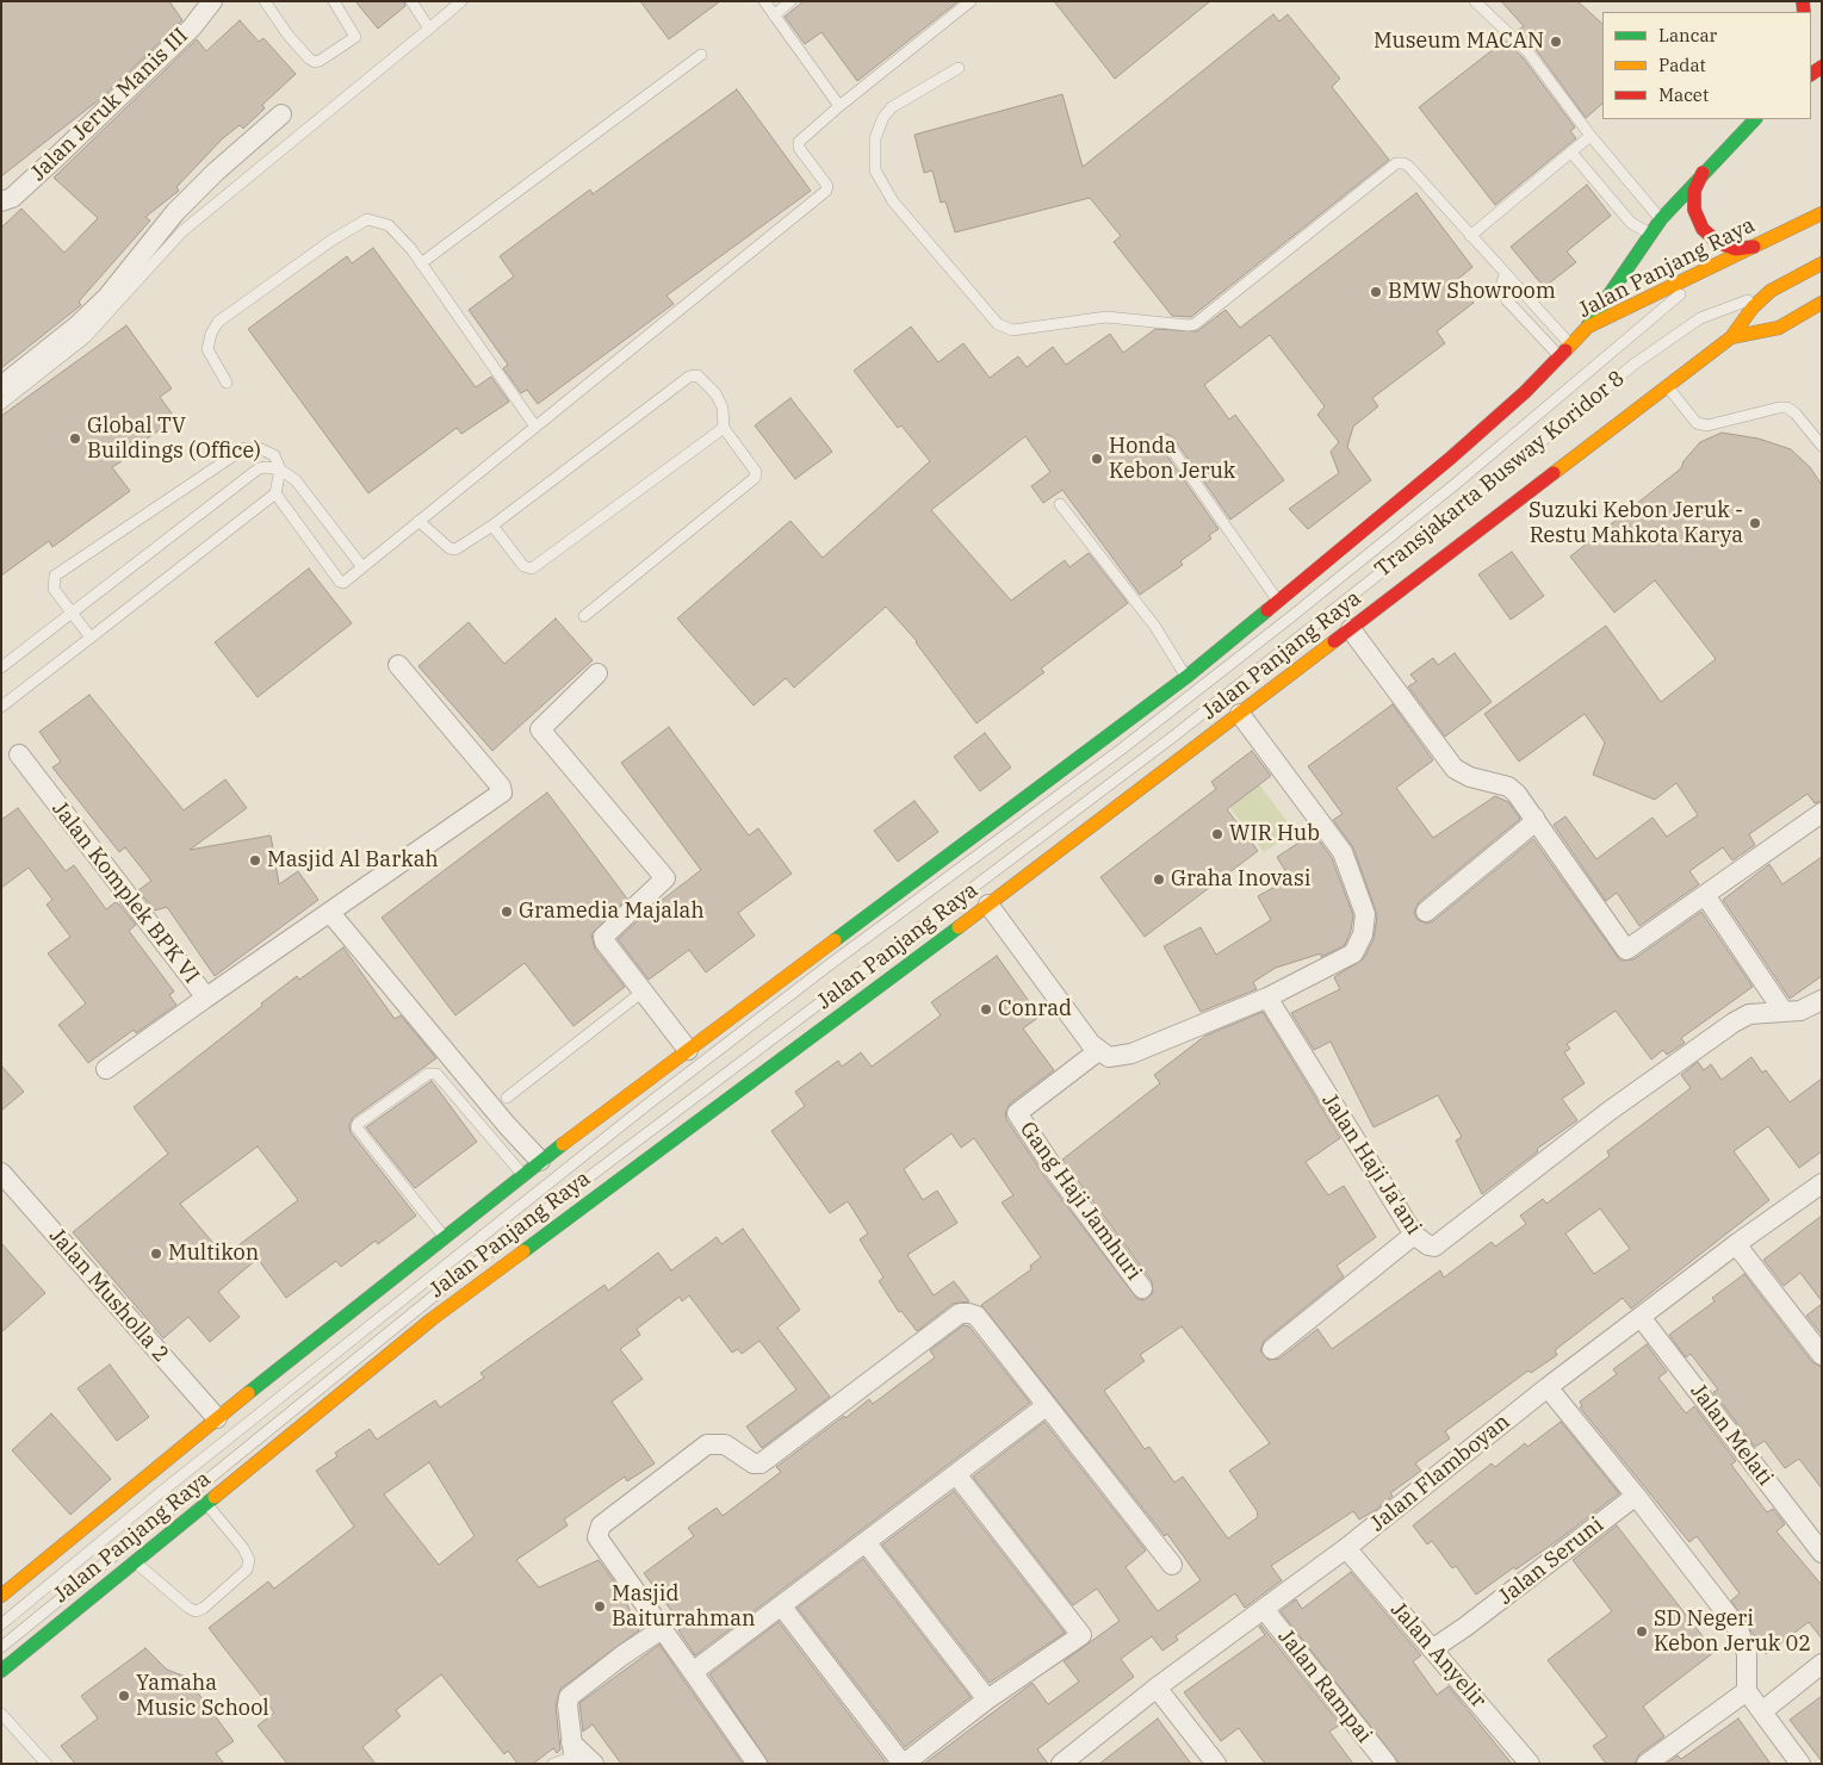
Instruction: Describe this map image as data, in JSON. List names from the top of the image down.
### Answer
{
  "streets": {
    "main road": ["Jalan Panjang Raya"],
    "street": [
      "Jalan Jeruk Manis III",
      "Jalan Komplek BPK VI",
      "Jalan Haji Ja'ani",
      "Gang Haji Jamhuri",
      "Jalan Musholla 2",
      "Jalan Melati",
      "Jalan Flamboyan",
      "Jalan Seruni",
      "Jalan Anyelir",
      "Jalan Rampai"
    ],
    "lane": ["Transjakarta Busway Koridor 8"]
  },
  "crossings": [
    ["Jalan Panjang Raya", "Transjakarta Busway Koridor 8"],
    ["Jalan Panjang Raya", "Jalan Musholla 2"],
    ["Jalan Melati", "Jalan Flamboyan"],
    ["Jalan Flamboyan", "Jalan Anyelir"],
    ["Jalan Flamboyan", "Jalan Rampai"],
    ["Jalan Seruni", "Jalan Anyelir"]
  ],
  "places": [
    "Museum MACAN",
    "BMW Showroom",
    "Global TV Buildings (Office)",
    "Honda Kebon Jeruk",
    "Suzuki Kebon Jeruk - Restu Mahkota Karya",
    "WIR Hub",
    "Masjid Al Barkah",
    "Graha Inovasi",
    "Gramedia Majalah",
    "Conrad",
    "Multikon",
    "Masjid Baiturrahman",
    "SD Negeri Kebon Jeruk 02",
    "Yamaha Music School"
  ],
  "legend": ["Lancar", "Padat", "Macet"]
}
